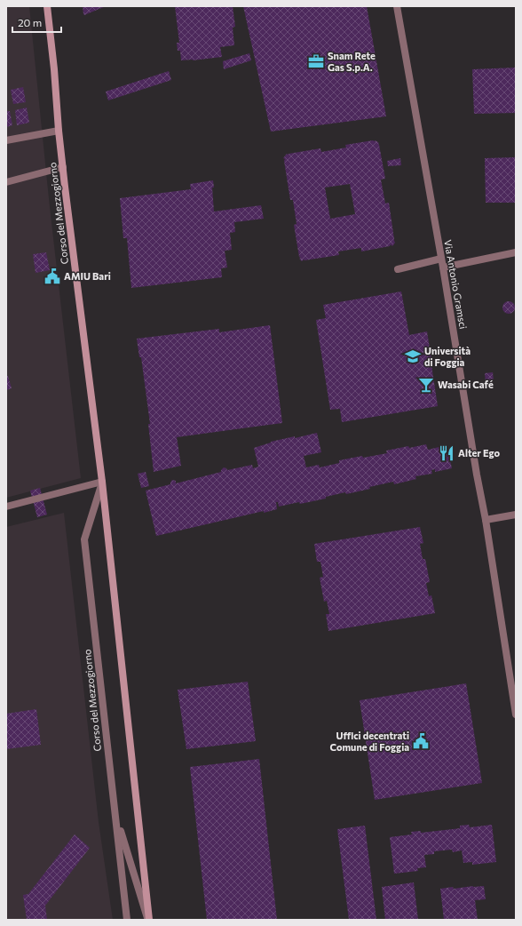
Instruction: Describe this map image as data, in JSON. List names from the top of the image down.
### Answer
{
  "streets": {
    "main road": ["Corso del Mezzogiorno"],
    "street": ["Via Antonio Gramsci"]
  },
  "places": {
    "office": ["Snam Rete Gas S.p.A."],
    "public building": ["AMIU Bari", "Uffici decentrati Comune di Foggia"],
    "school or university": ["Università di Foggia"],
    "bar": ["Wasabi Café"],
    "restaurant": ["Alter Ego"]
  },
  "scale_bar": "20 m"
}
